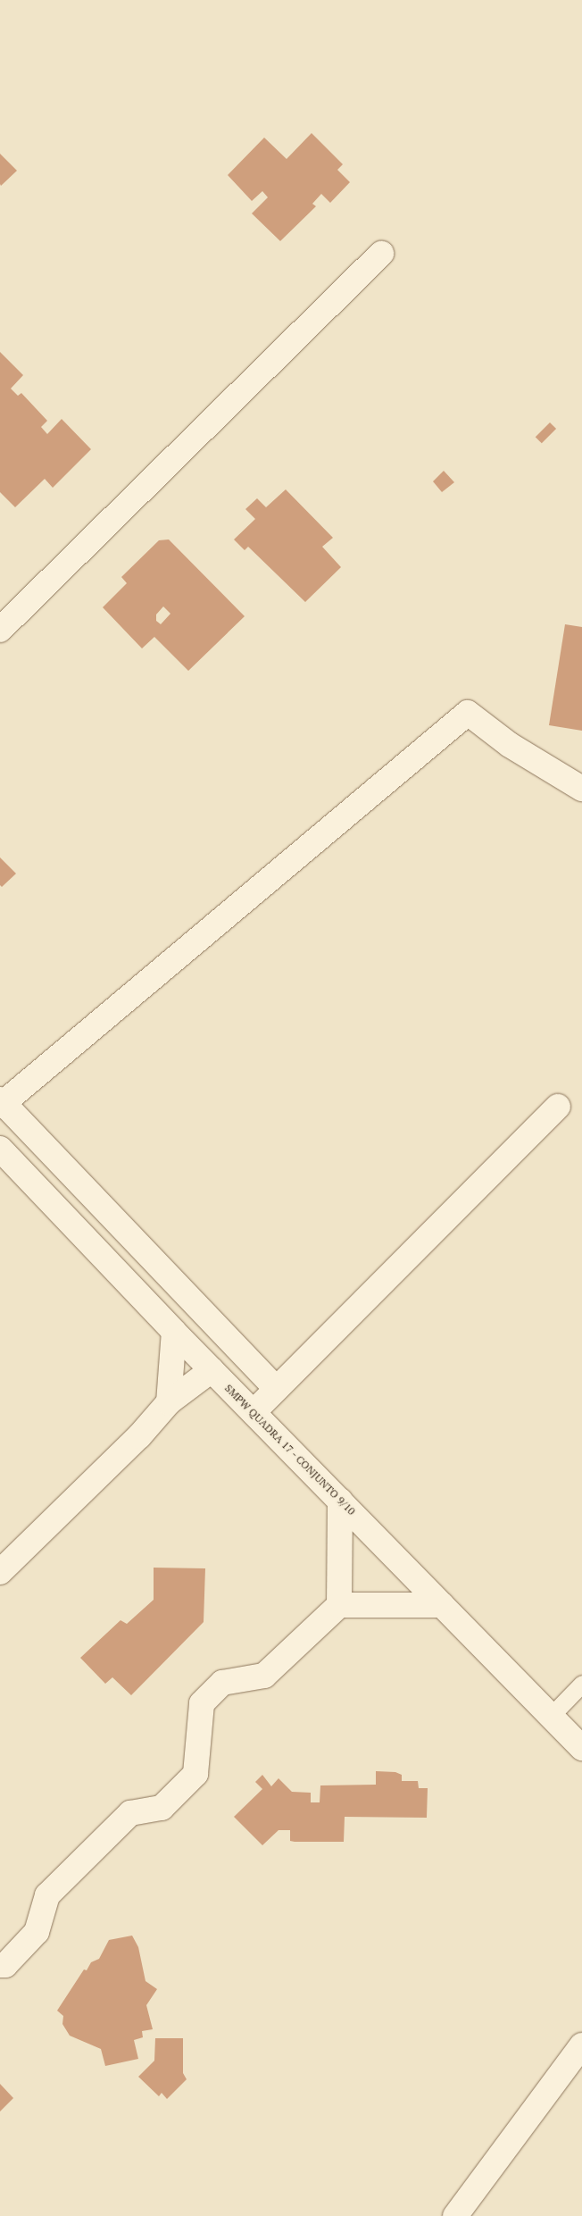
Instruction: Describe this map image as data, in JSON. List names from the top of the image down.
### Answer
{
  "streets": {
    "street": ["SMPW QUADRA 17 - CONJUNTO 9/10"]
  }
}
